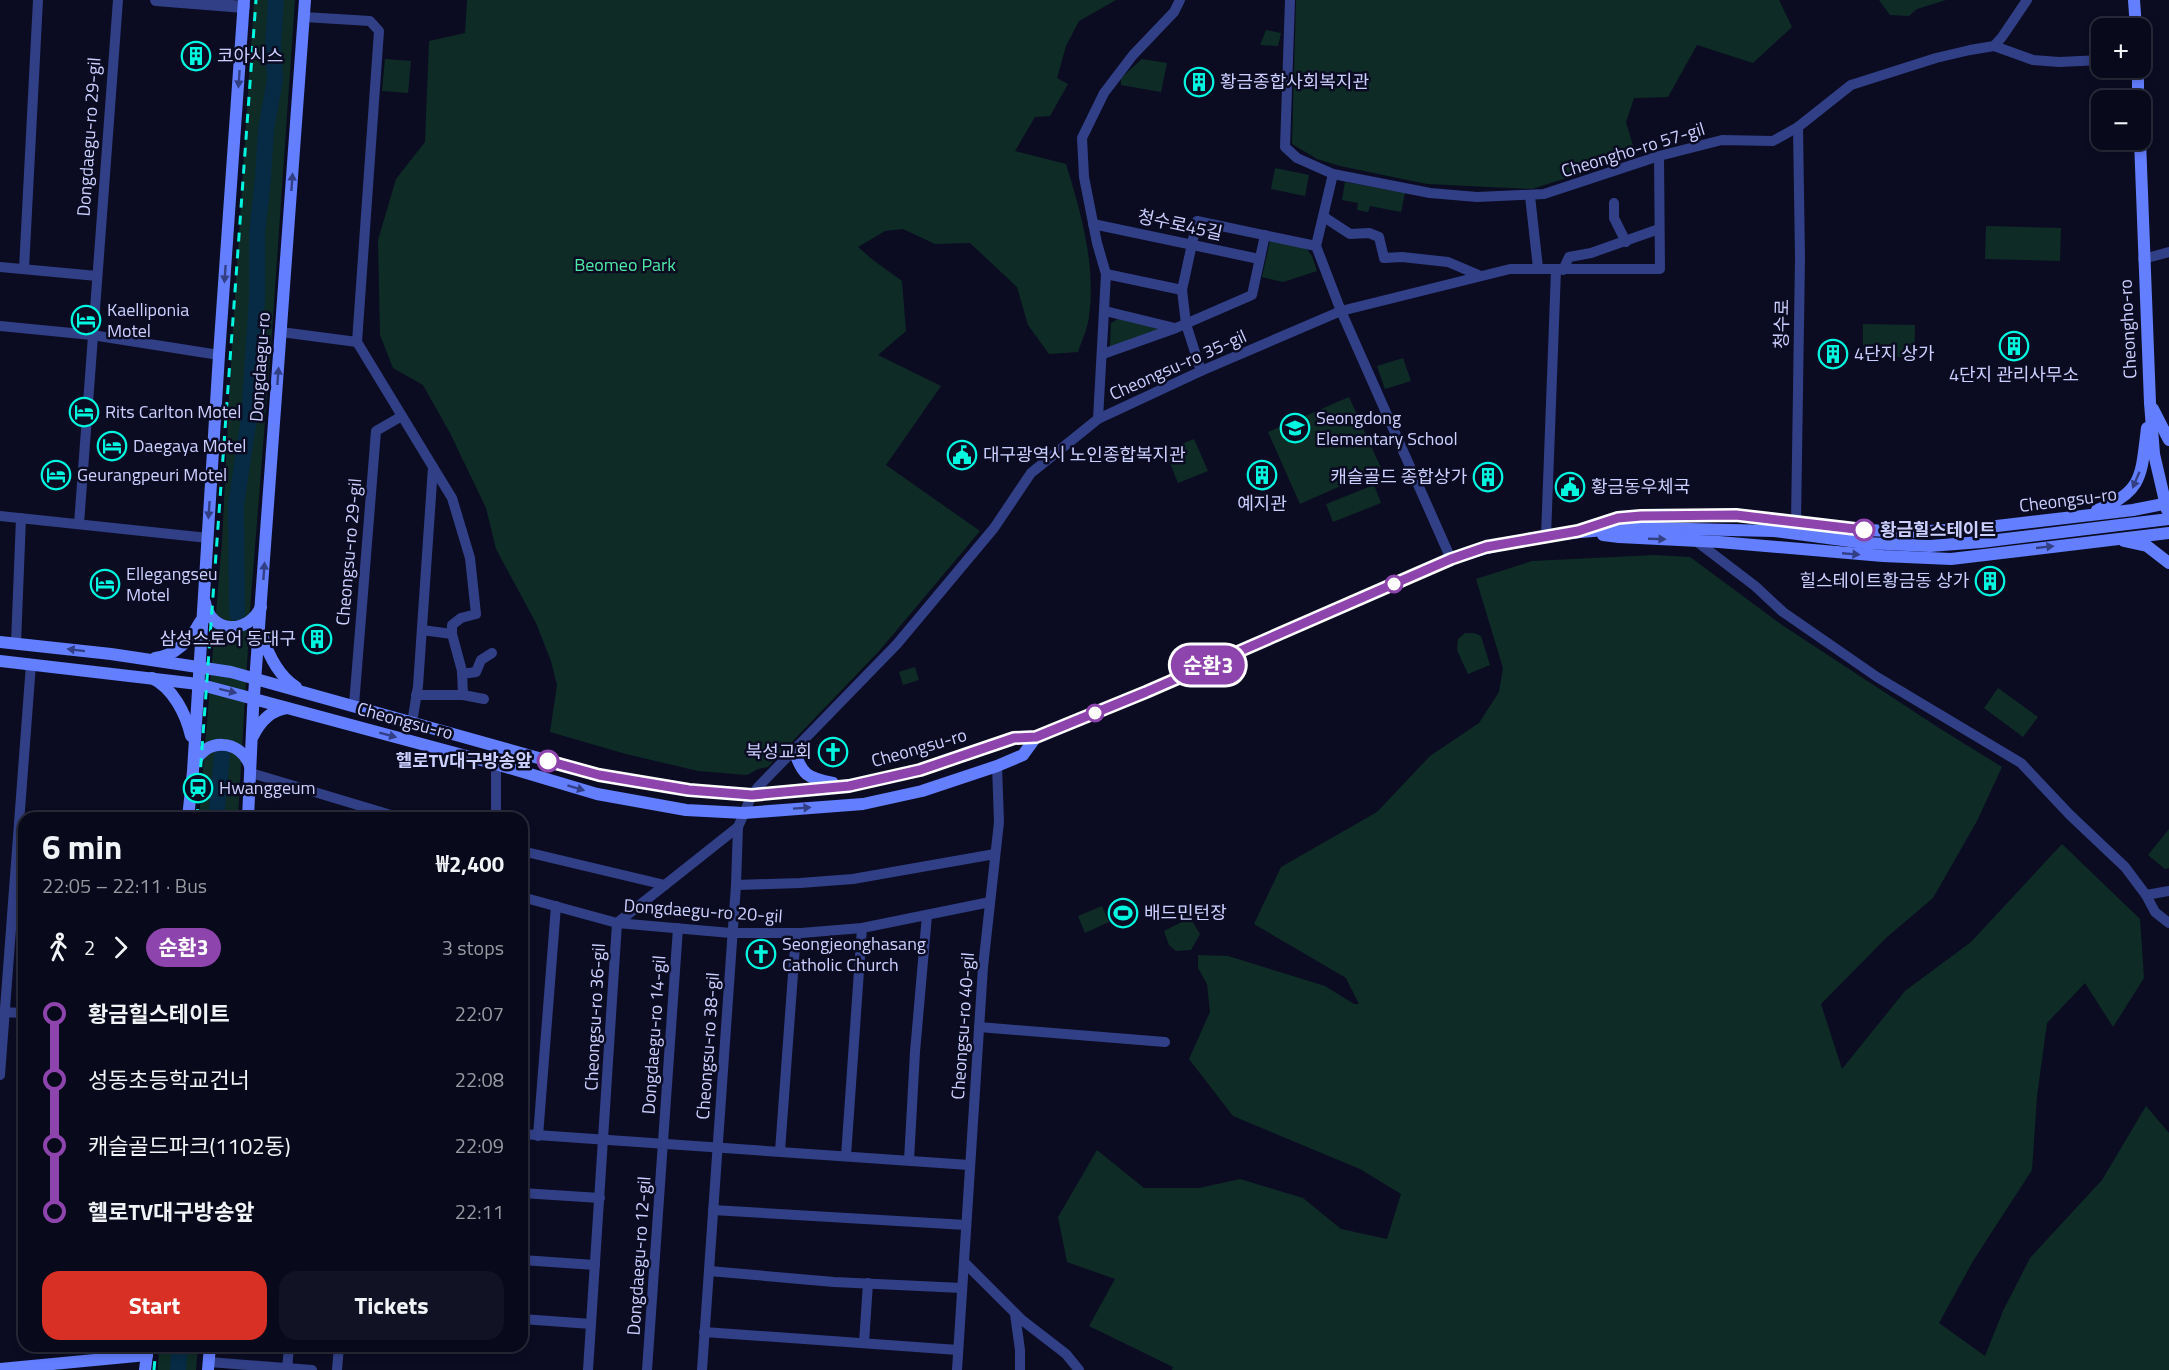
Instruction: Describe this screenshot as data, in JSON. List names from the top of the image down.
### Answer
{
  "streets": {
    "main road": ["Cheongho-ro", "Dongdaegu-ro", "Cheongsu-ro"],
    "street": [
      "Dongdaegu-ro 29-gil",
      "Cheongho-ro 57-gil",
      "청수로45길",
      "청수로",
      "Cheongsu-ro 35-gil",
      "Cheongsu-ro 29-gil",
      "Dongdaegu-ro 20-gil",
      "Cheongsu-ro 36-gil",
      "Cheongsu-ro 40-gil",
      "Dongdaegu-ro 14-gil",
      "Cheongsu-ro 38-gil",
      "Dongdaegu-ro 12-gil"
    ]
  },
  "crossings": [
    ["Cheongho-ro 57-gil", "청수로"],
    ["Cheongho-ro 57-gil", "Cheongsu-ro 35-gil"],
    ["청수로", "Cheongsu-ro"],
    ["Cheongho-ro", "Cheongsu-ro"],
    ["Cheongsu-ro 35-gil", "Cheongsu-ro"],
    ["Cheongsu-ro 35-gil", "Cheongsu-ro 36-gil"],
    ["Dongdaegu-ro", "Cheongsu-ro"],
    ["Cheongsu-ro", "Cheongsu-ro 29-gil"],
    ["Cheongsu-ro", "Cheongsu-ro 36-gil"],
    ["Cheongsu-ro", "Cheongsu-ro 40-gil"],
    ["Dongdaegu-ro 20-gil", "Cheongsu-ro 36-gil"],
    ["Dongdaegu-ro 20-gil", "Cheongsu-ro 40-gil"],
    ["Dongdaegu-ro 20-gil", "Dongdaegu-ro 14-gil"],
    ["Dongdaegu-ro 20-gil", "Cheongsu-ro 38-gil"],
    ["Cheongsu-ro 36-gil", "Cheongsu-ro 38-gil"],
    ["Dongdaegu-ro 14-gil", "Dongdaegu-ro 12-gil"]
  ],
  "parks": ["Beomeo Park"],
  "places": {
    "building": [
      "코아시스",
      "황금종합사회복지관",
      "4단지 관리사무소",
      "4단지 상가",
      "예지관",
      "캐슬골드 종합상가",
      "힐스테이트황금동 상가",
      "삼성스토어 동대구"
    ],
    "hotel": [
      "Kaelliponia Motel",
      "Rits Carlton Motel",
      "Daegaya Motel",
      "Geurangpeuri Motel",
      "Ellegangseu Motel"
    ],
    "school or university": ["Seongdong Elementary School"],
    "public building": ["대구광역시 노인종합복지관", "황금동우체국"],
    "other": ["황금힐스테이트", "헬로TV대구방송앞"],
    "church": ["북성교회", "Seongjeonghasang Catholic Church"],
    "station": ["Hwanggeum"],
    "sports": ["배드민턴장"]
  },
  "lines": ["bus line 순환3"],
  "page": {
    "on_map": "순환3",
    "map_buttons": ["+", "−"],
    "heading": ["6 min", "22:05 – 22:11 · Bus", "₩2,400"],
    "legs": ["2", "순환3", "3 stops"],
    "list": [
      {
        "name": "황금힐스테이트",
        "value": "22:07"
      },
      {
        "name": "성동초등학교건너",
        "value": "22:08"
      },
      {
        "name": "캐슬골드파크(1102동)",
        "value": "22:09"
      },
      {
        "name": "헬로TV대구방송앞",
        "value": "22:11"
      }
    ],
    "buttons": ["Start", "Tickets"]
  }
}
